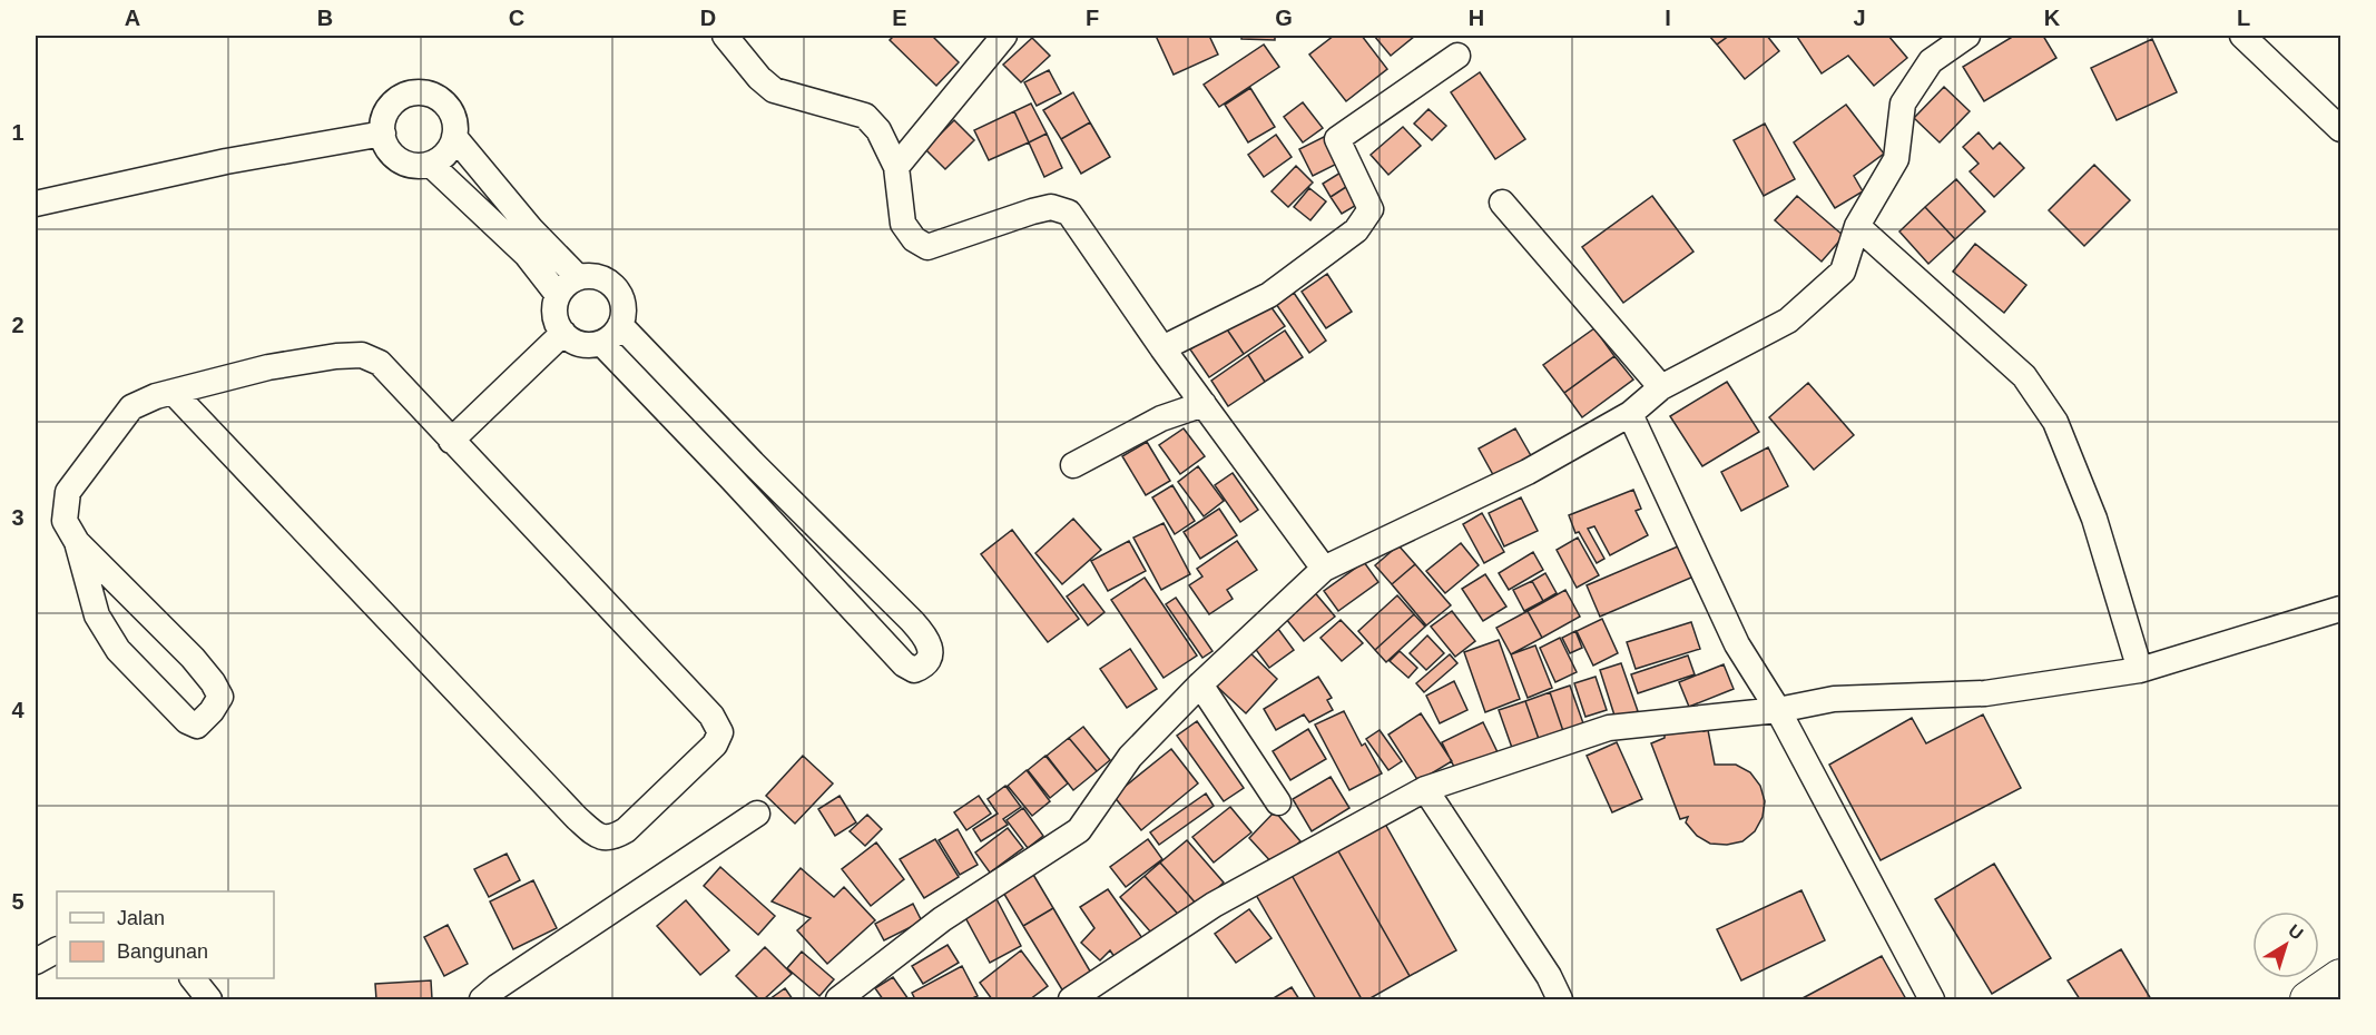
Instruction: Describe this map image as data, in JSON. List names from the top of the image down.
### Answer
{
  "legend": ["Jalan", "Bangunan"],
  "north": "top right",
  "grid": {
    "columns": [
      "A",
      "B",
      "C",
      "D",
      "E",
      "F",
      "G",
      "H",
      "I",
      "J",
      "K",
      "L"
    ],
    "rows": [
      "1",
      "2",
      "3",
      "4",
      "5"
    ]
  }
}
